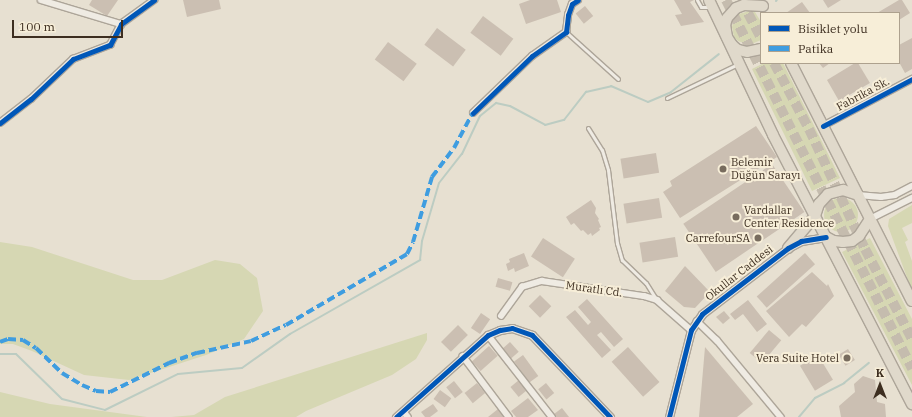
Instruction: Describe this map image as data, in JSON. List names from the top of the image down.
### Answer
{
  "streets": {
    "street": ["Fabrika Sk.", "Okullar Caddesi", "Muratlı Cd."]
  },
  "crossings": [
    ["Okullar Caddesi", "Muratlı Cd."]
  ],
  "places": [
    "Belemir Düğün Sarayı",
    "Vardallar Center Residence",
    "CarrefourSA",
    "Vera Suite Hotel"
  ],
  "legend": ["Bisiklet yolu", "Patika"],
  "scale_bar": "100 m",
  "north": "top"
}
